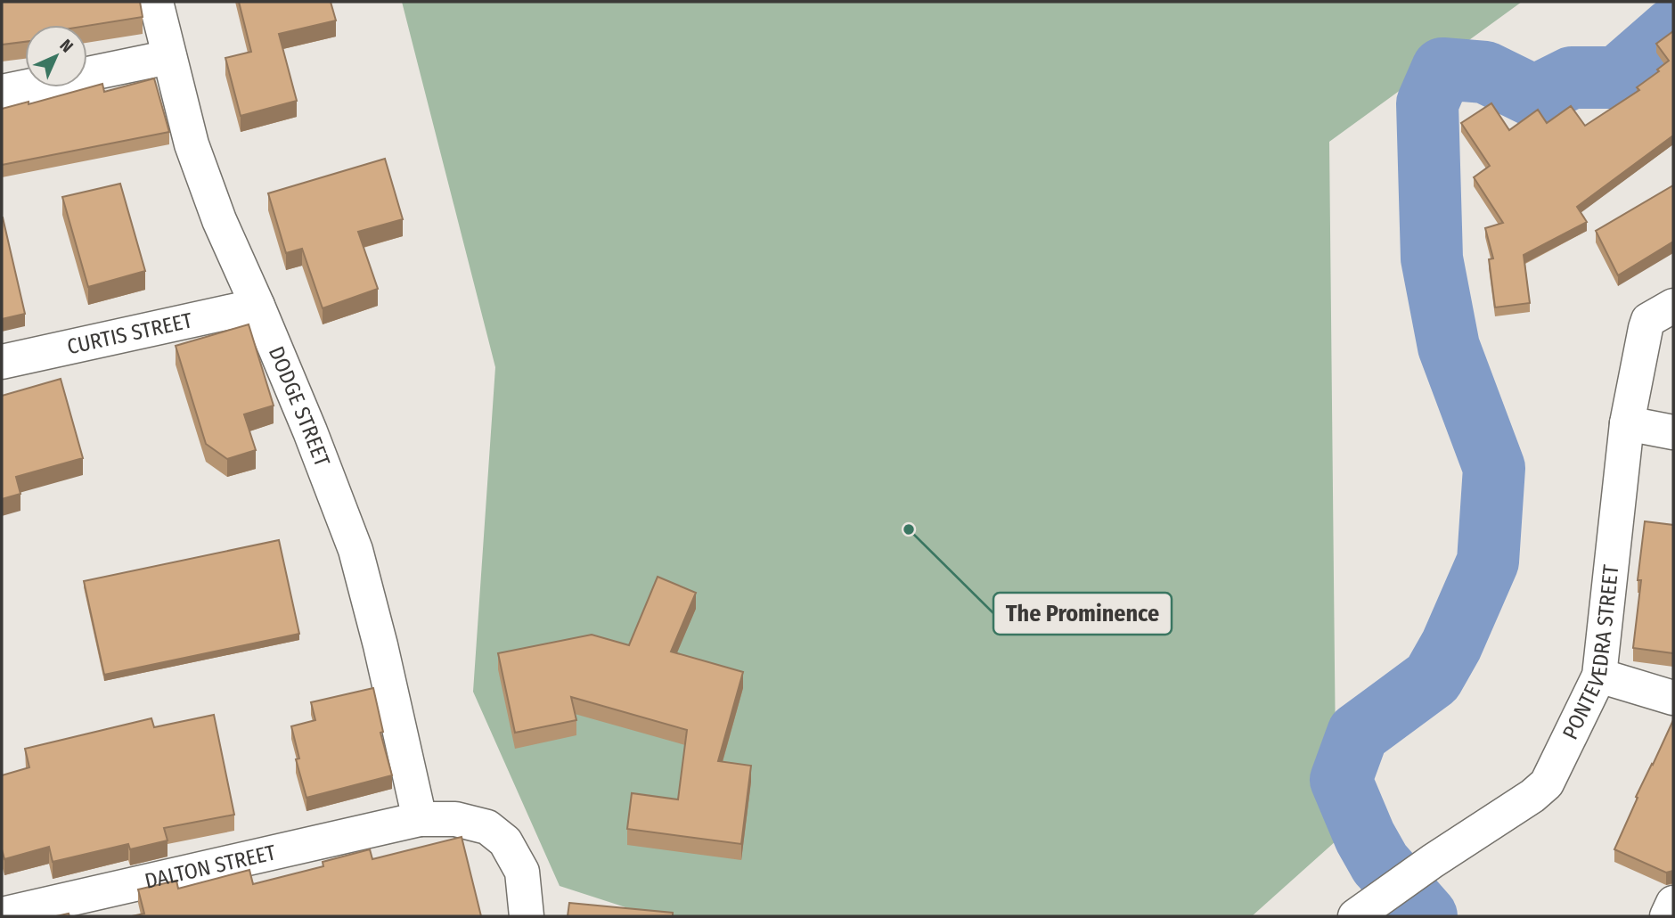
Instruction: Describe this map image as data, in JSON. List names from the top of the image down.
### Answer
{
  "streets": {
    "street": [
      "CURTIS STREET",
      "DODGE STREET",
      "PONTEVEDRA STREET",
      "DALTON STREET"
    ]
  },
  "crossings": [
    ["CURTIS STREET", "DODGE STREET"],
    ["DODGE STREET", "DALTON STREET"]
  ],
  "places": ["The Prominence"],
  "north": "top right"
}
